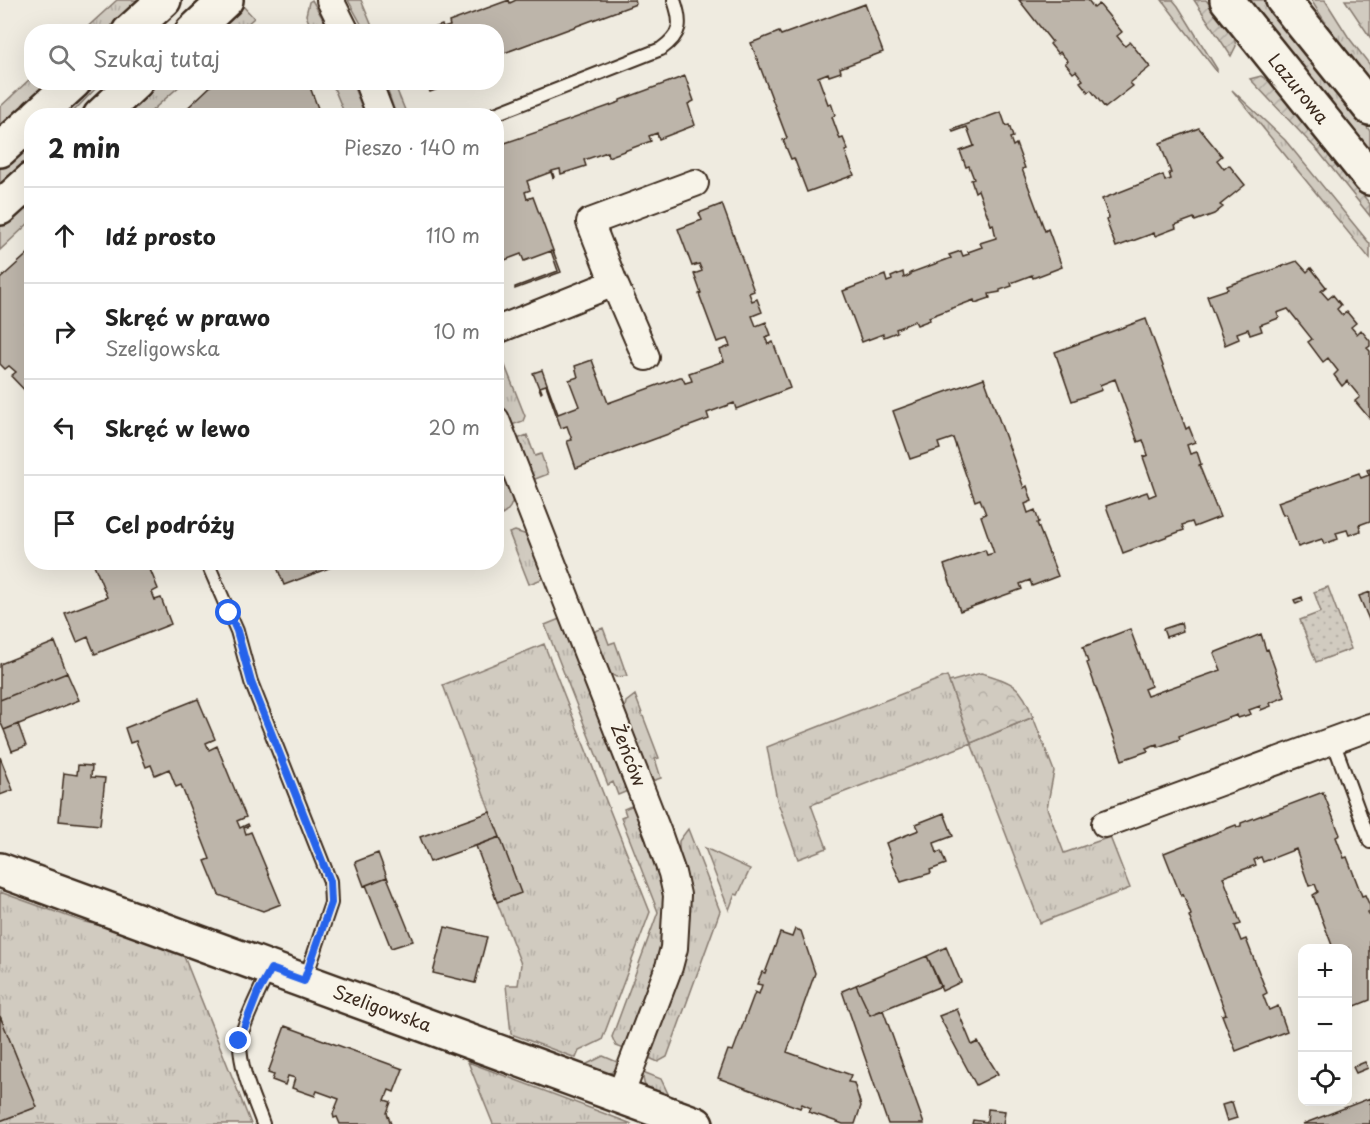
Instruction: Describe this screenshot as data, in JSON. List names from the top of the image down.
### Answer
{
  "streets": {
    "street": ["Lazurowa", "Żeńców", "Szeligowska"]
  },
  "crossings": [
    ["Żeńców", "Szeligowska"]
  ],
  "page": {
    "search": "Szukaj tutaj",
    "heading": ["2 min", "Pieszo · 140 m"],
    "list": [
      ["Idź prosto", "110 m"],
      ["Skręć w prawo", "Szeligowska", "10 m"],
      ["Skręć w lewo", "20 m"],
      "Cel podróży"
    ],
    "map_buttons": ["+", "−"]
  }
}
